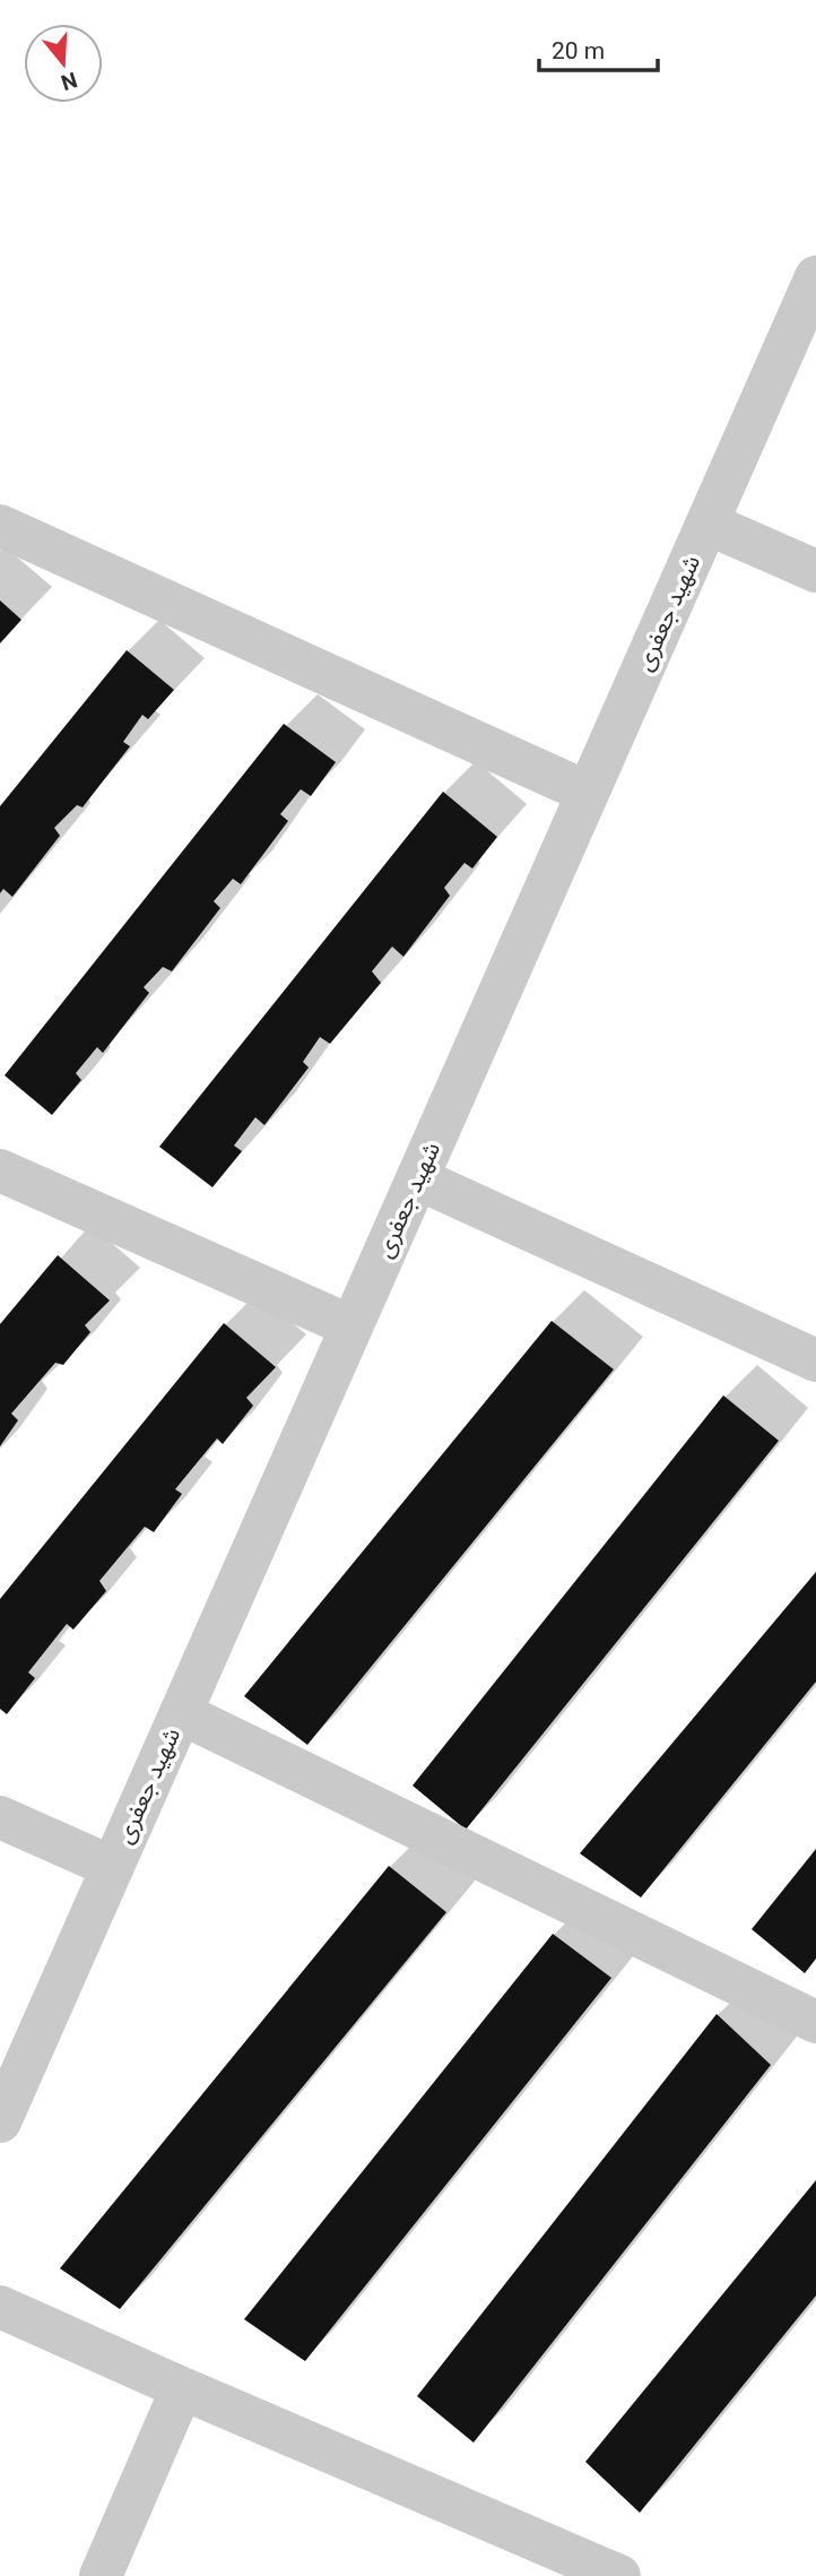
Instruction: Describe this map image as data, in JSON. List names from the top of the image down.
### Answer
{
  "streets": {
    "street": ["شهید جعفری"]
  },
  "scale_bar": "20 m",
  "north": "bottom"
}
